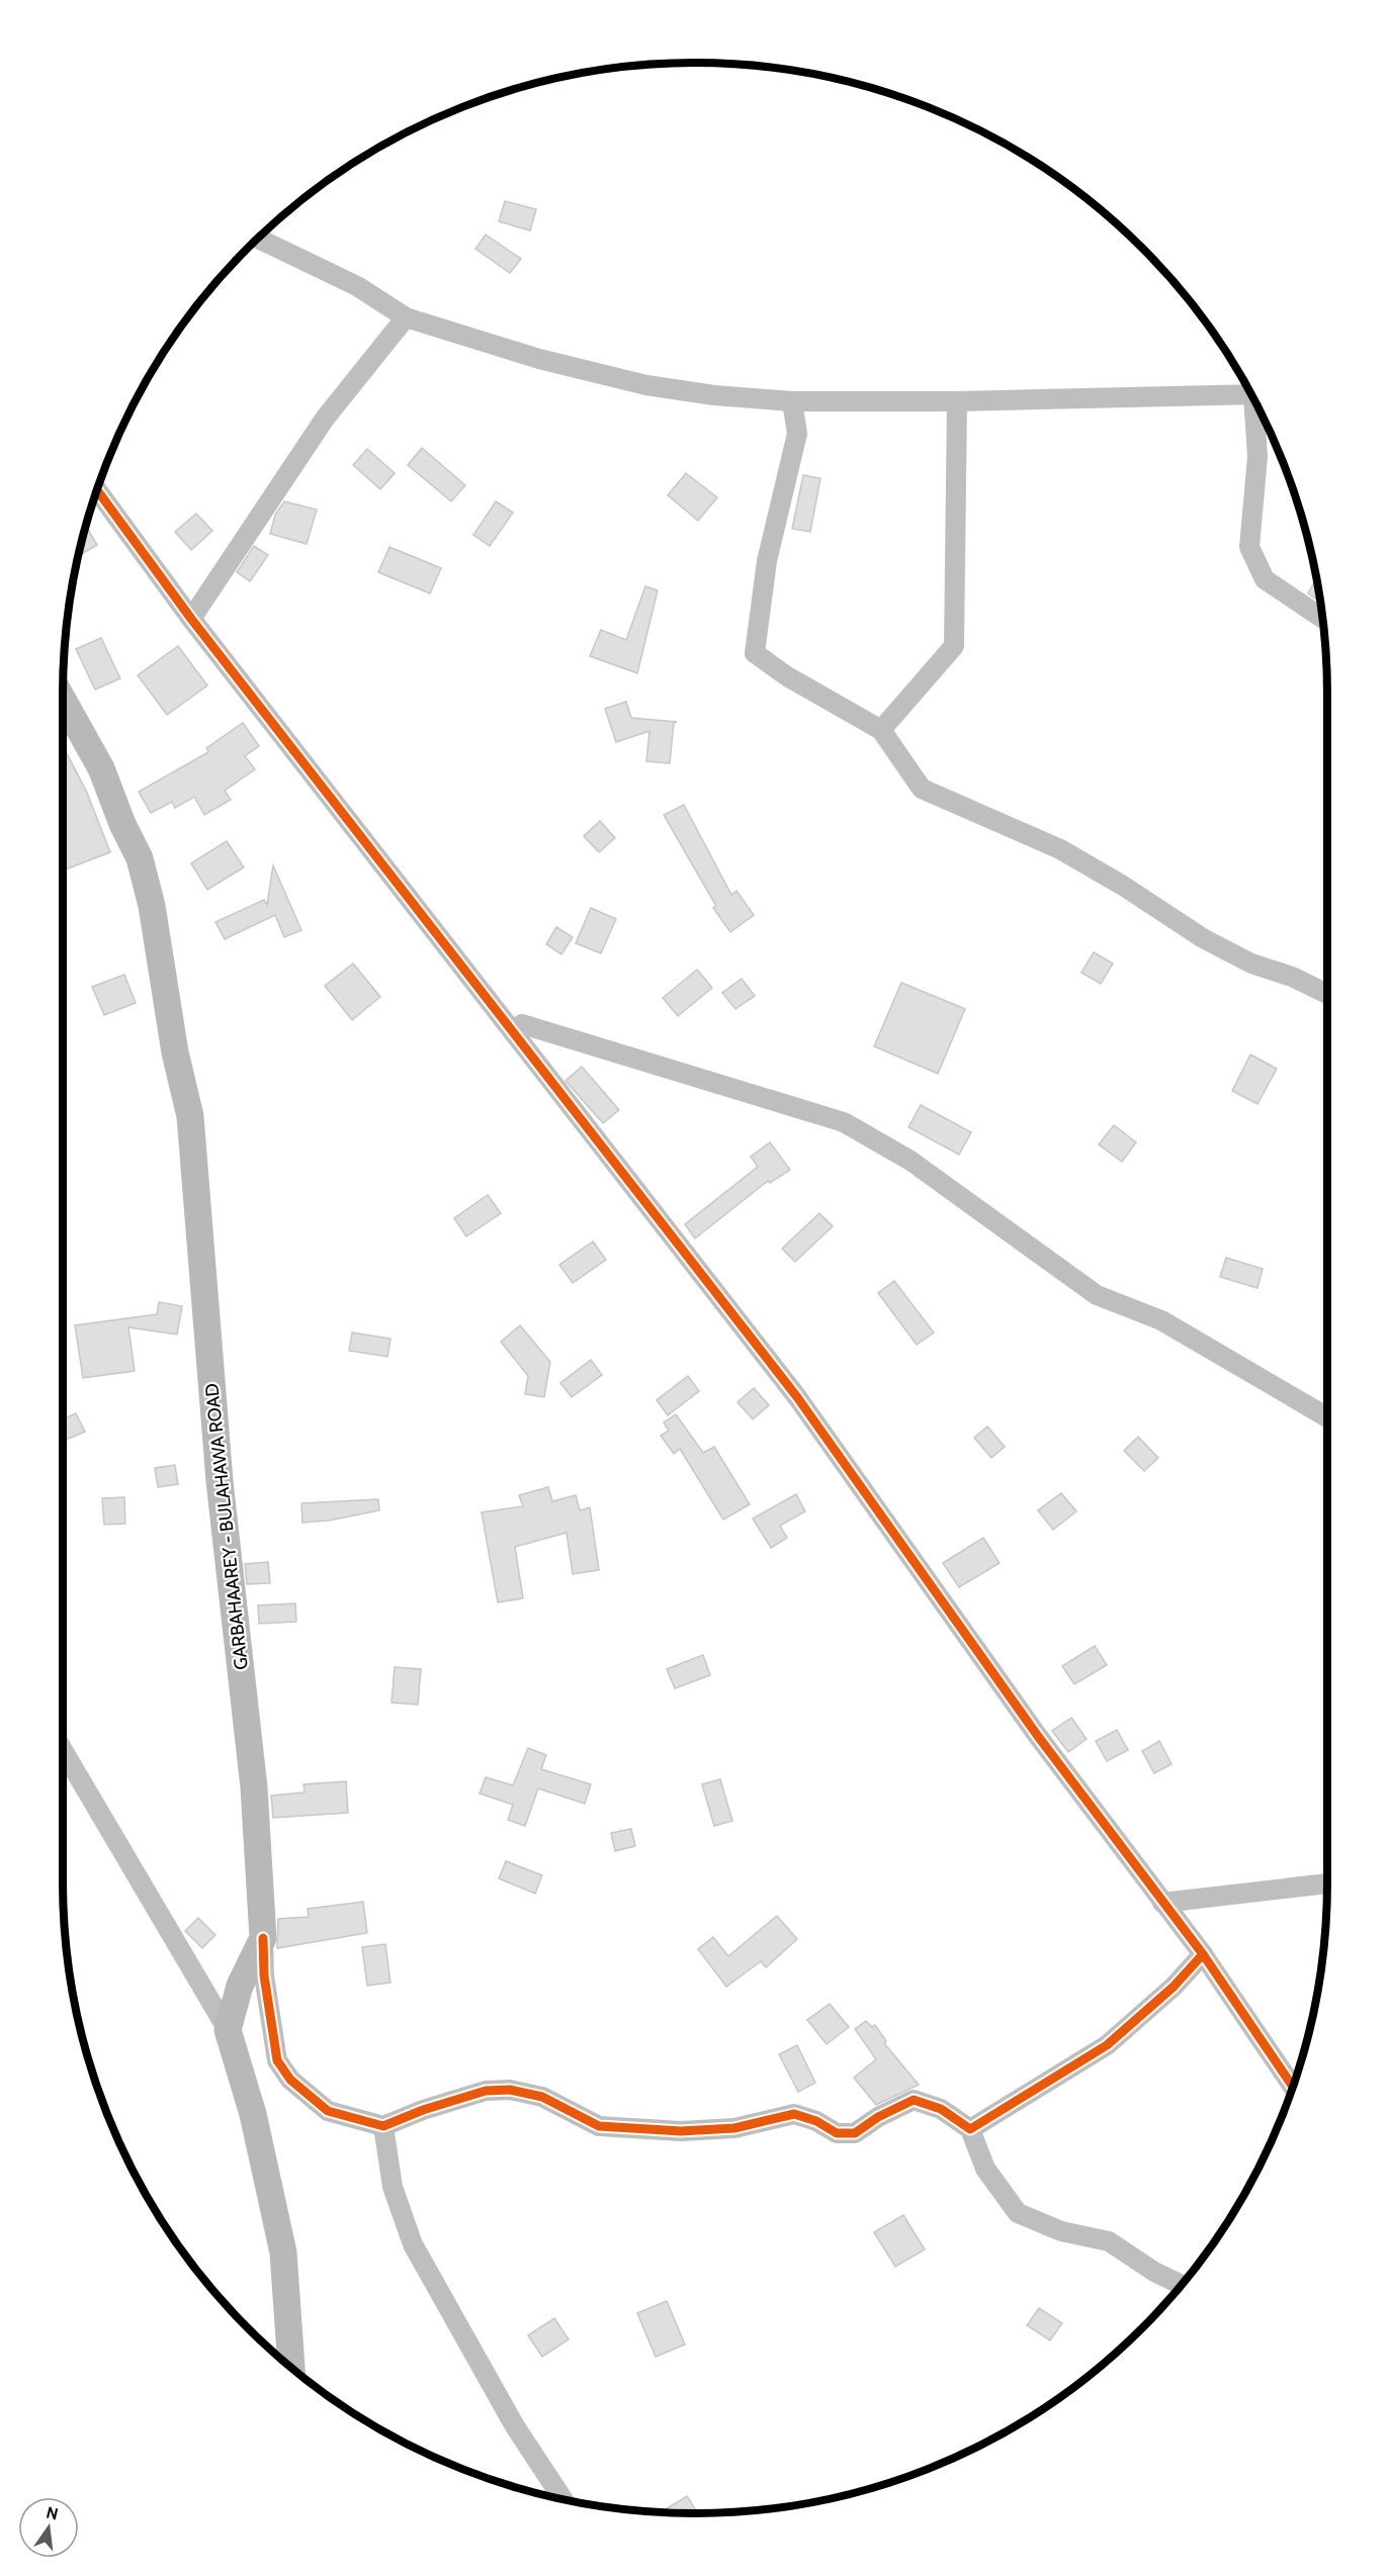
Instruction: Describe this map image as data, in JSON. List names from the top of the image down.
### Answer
{
  "streets": {
    "main road": ["GARBAHAAREY - BULAHAWA ROAD"]
  },
  "north": "top"
}
